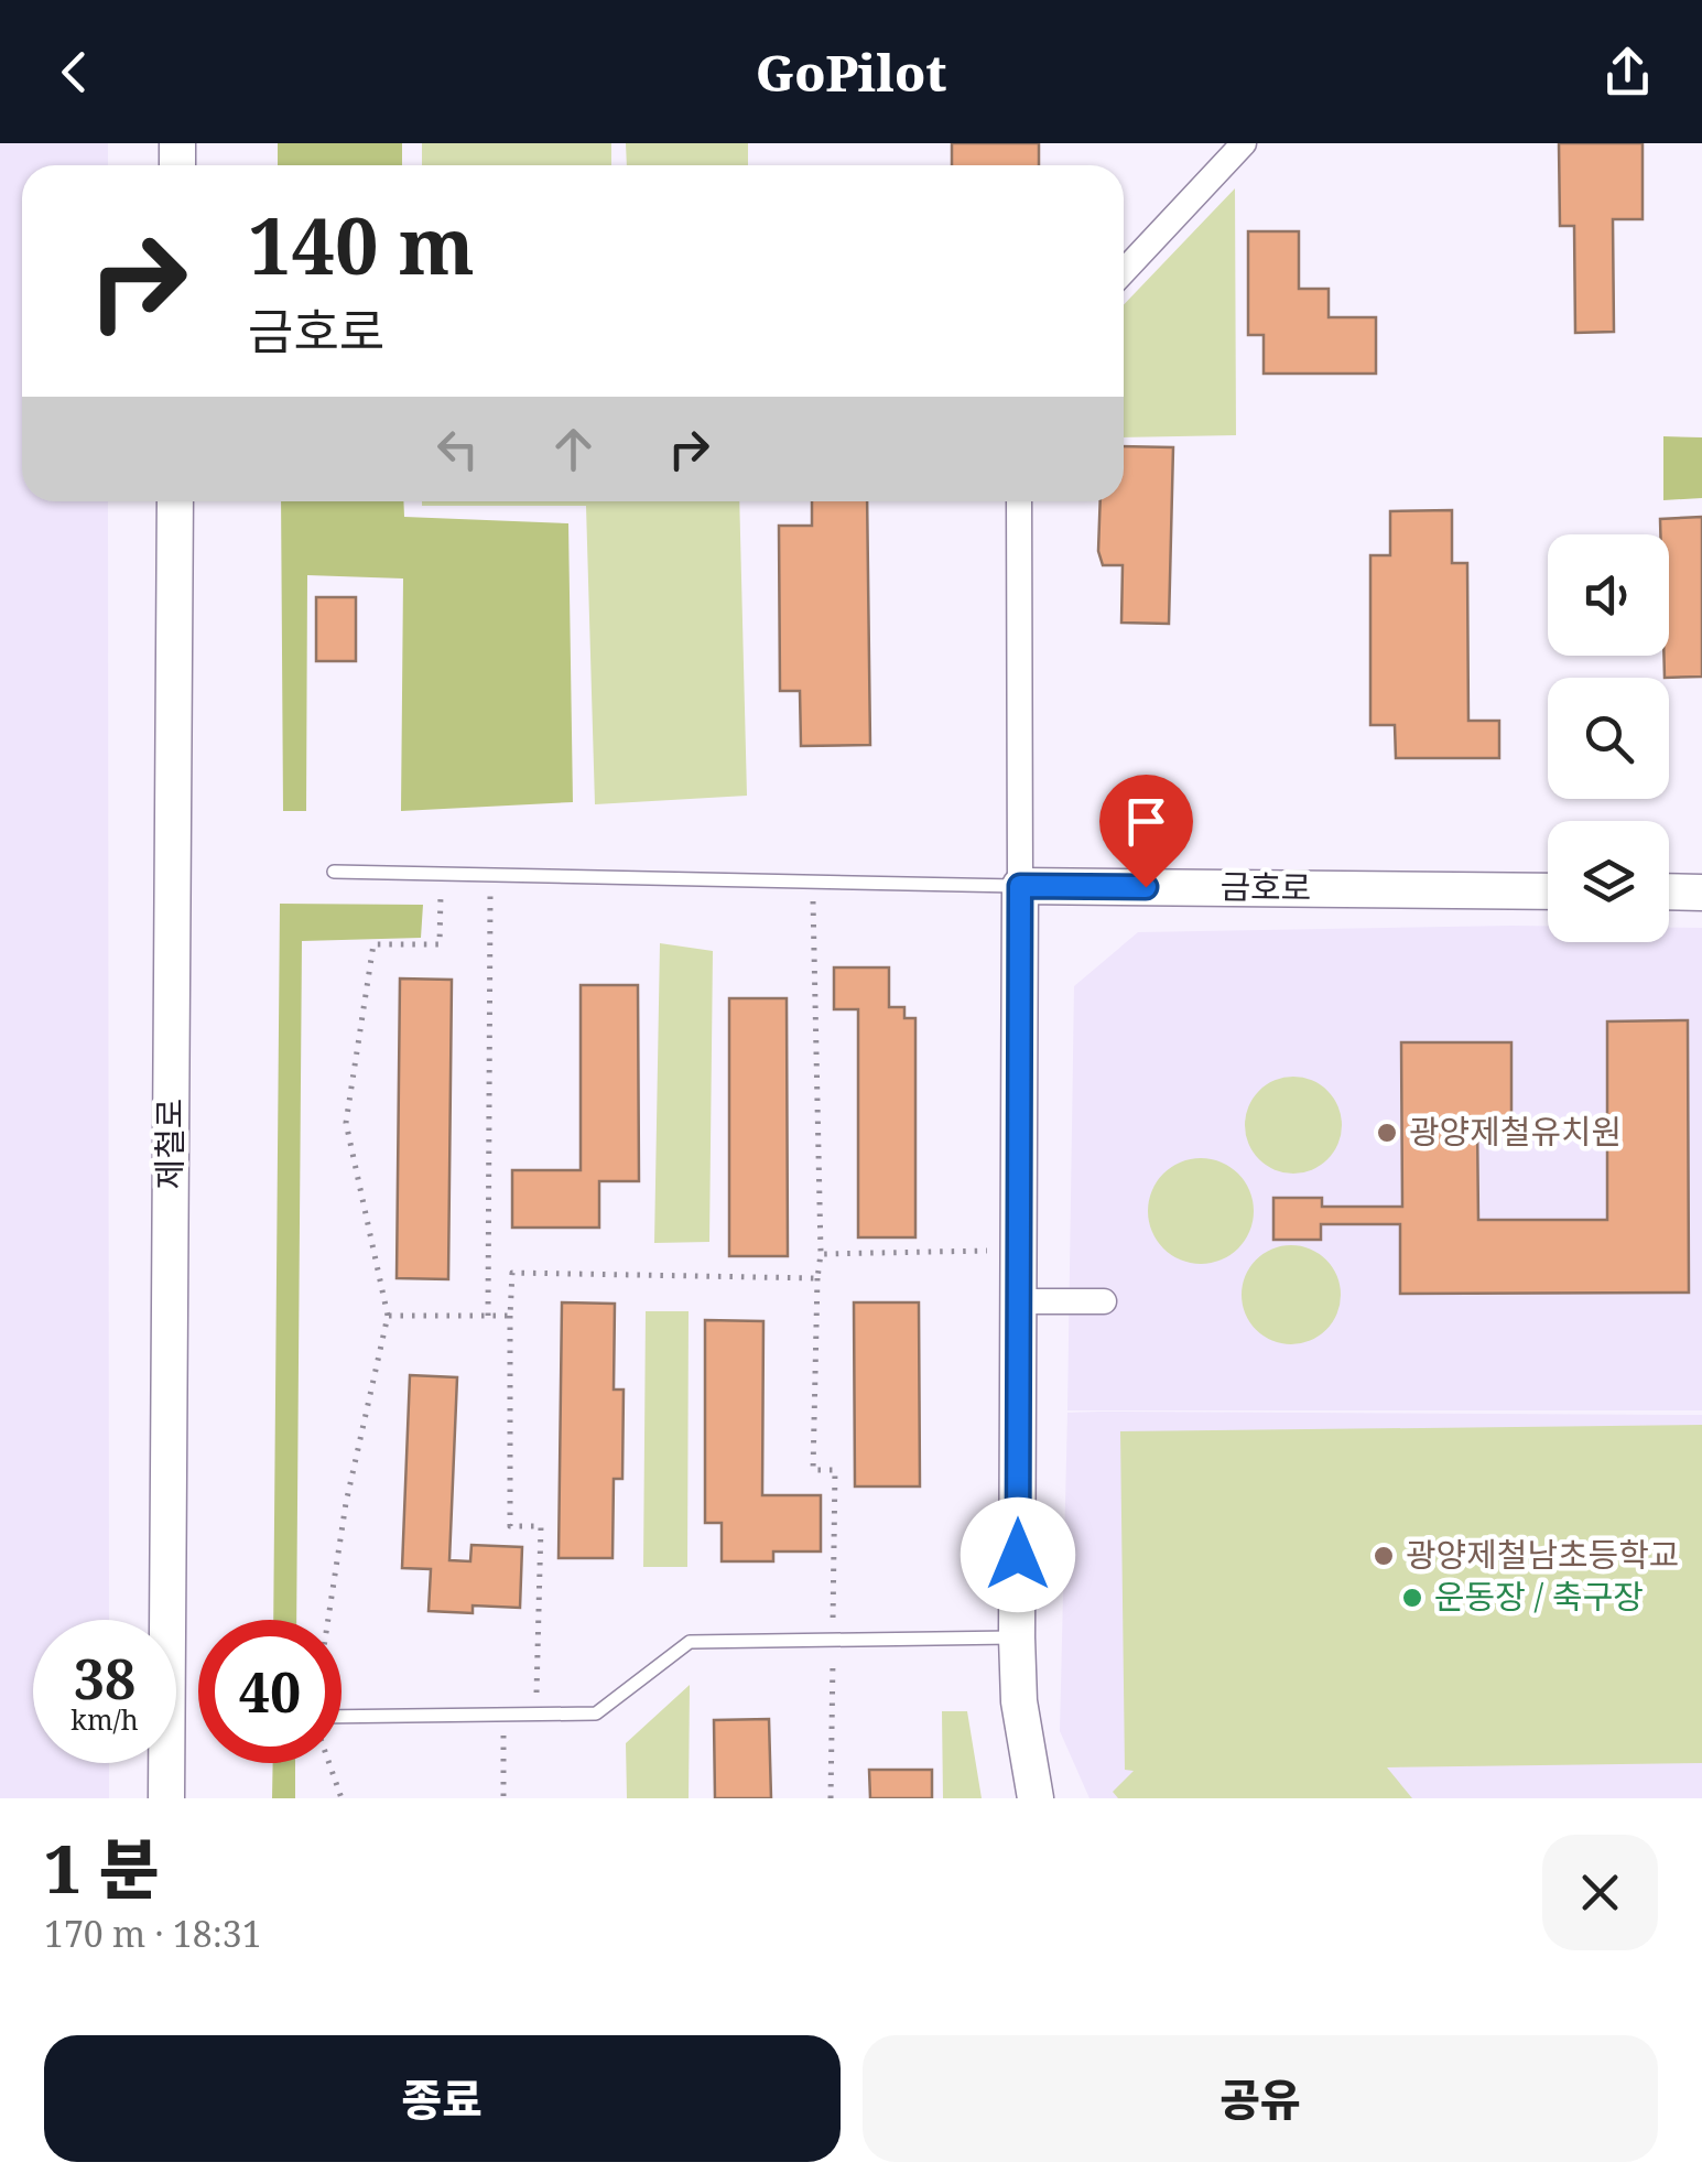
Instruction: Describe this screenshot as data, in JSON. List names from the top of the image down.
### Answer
{
  "streets": {
    "street": ["금호로", "제철로"]
  },
  "places": ["광양제철유치원", "광양제철남초등학교", "운동장 / 축구장"],
  "page": {
    "header": "GoPilot",
    "turn": ["140 m", "금호로"],
    "speed": "38 km/h",
    "limit": "40",
    "heading": ["1 분", "170 m · 18:31"],
    "buttons": ["종료", "공유"]
  }
}
